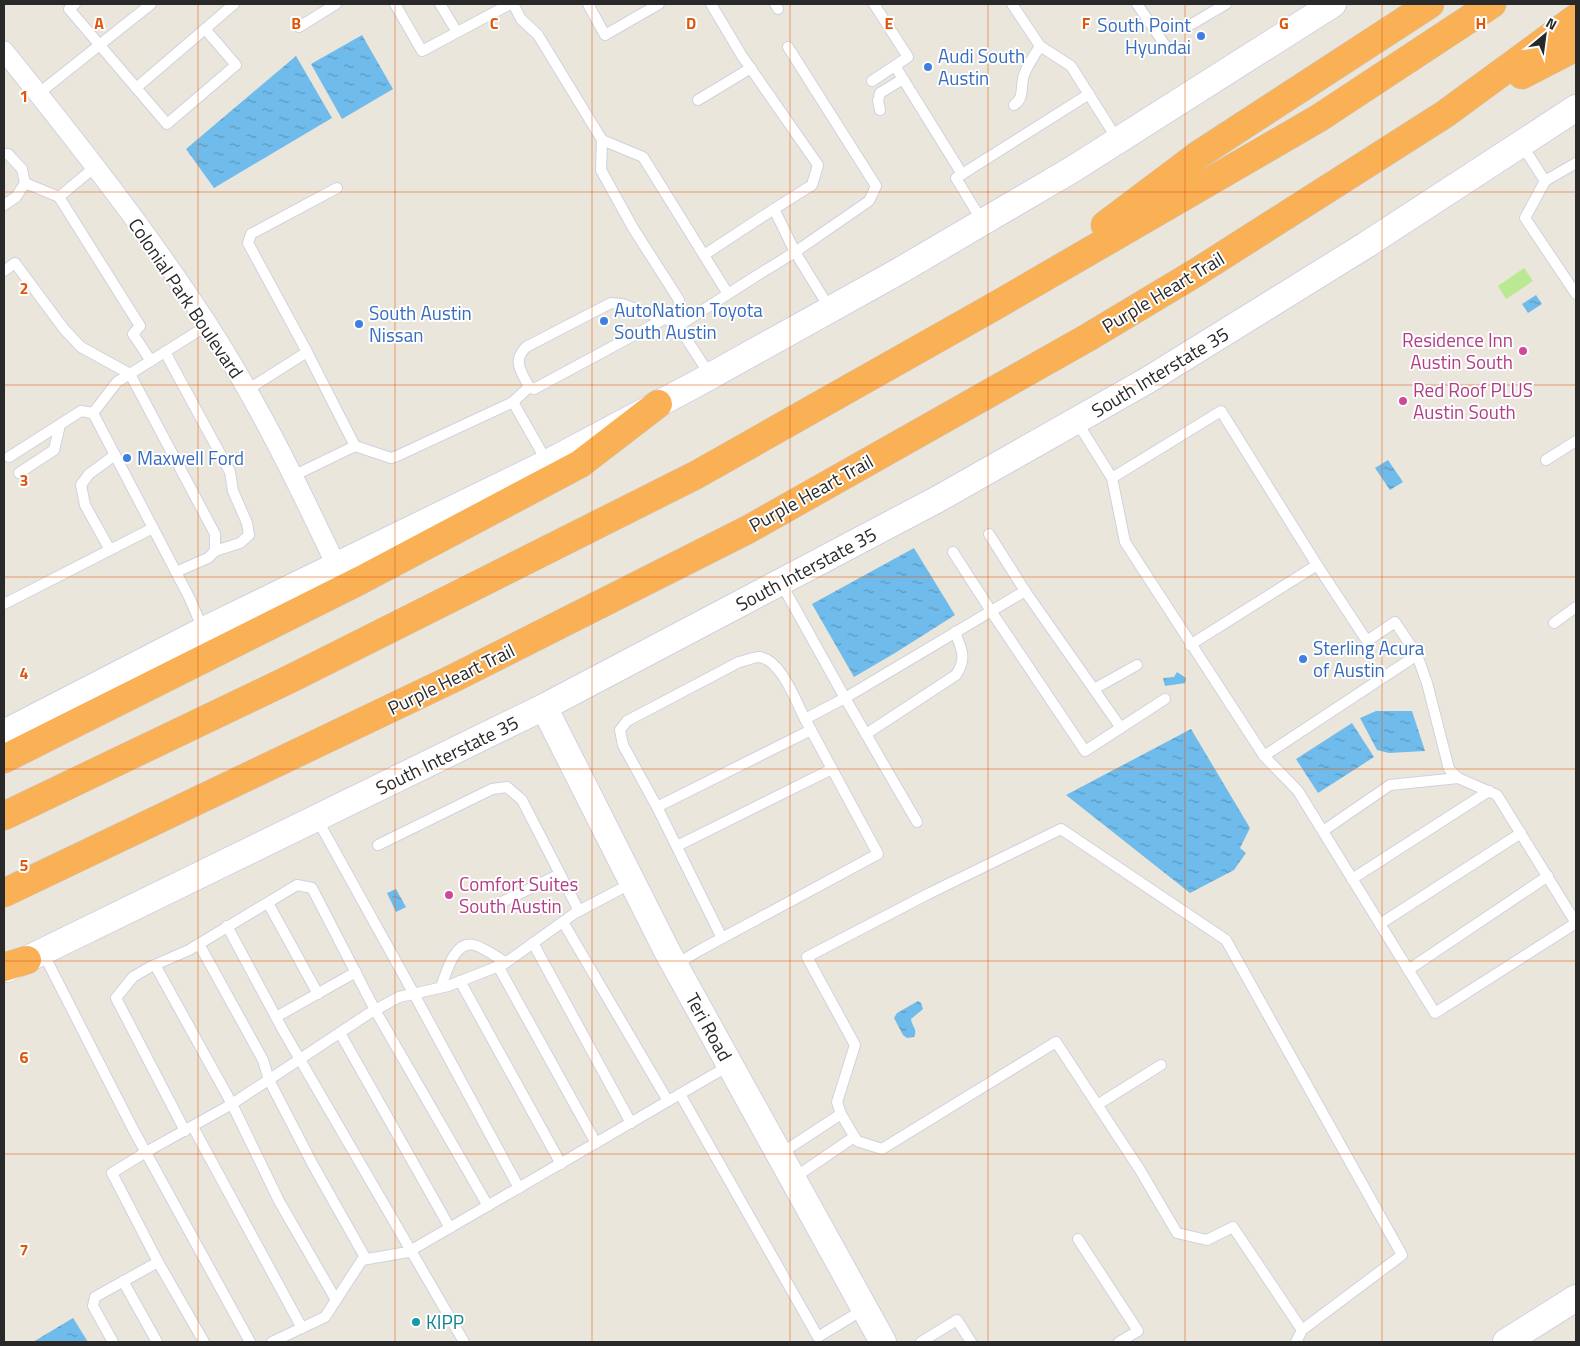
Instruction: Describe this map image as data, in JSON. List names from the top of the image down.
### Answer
{
  "streets": {
    "highway": ["Purple Heart Trail"],
    "main road": ["South Interstate 35", "Teri Road"],
    "street": ["Colonial Park Boulevard"]
  },
  "crossings": [
    ["South Interstate 35", "Teri Road"]
  ],
  "places": [
    "South Point Hyundai",
    "Audi South Austin",
    "AutoNation Toyota South Austin",
    "South Austin Nissan",
    "Residence Inn Austin South",
    "Red Roof PLUS Austin South",
    "Maxwell Ford",
    "Sterling Acura of Austin",
    "Comfort Suites South Austin",
    "KIPP"
  ],
  "north": "top right",
  "grid": {
    "columns": [
      "A",
      "B",
      "C",
      "D",
      "E",
      "F",
      "G",
      "H"
    ],
    "rows": [
      "1",
      "2",
      "3",
      "4",
      "5",
      "6",
      "7"
    ]
  }
}
